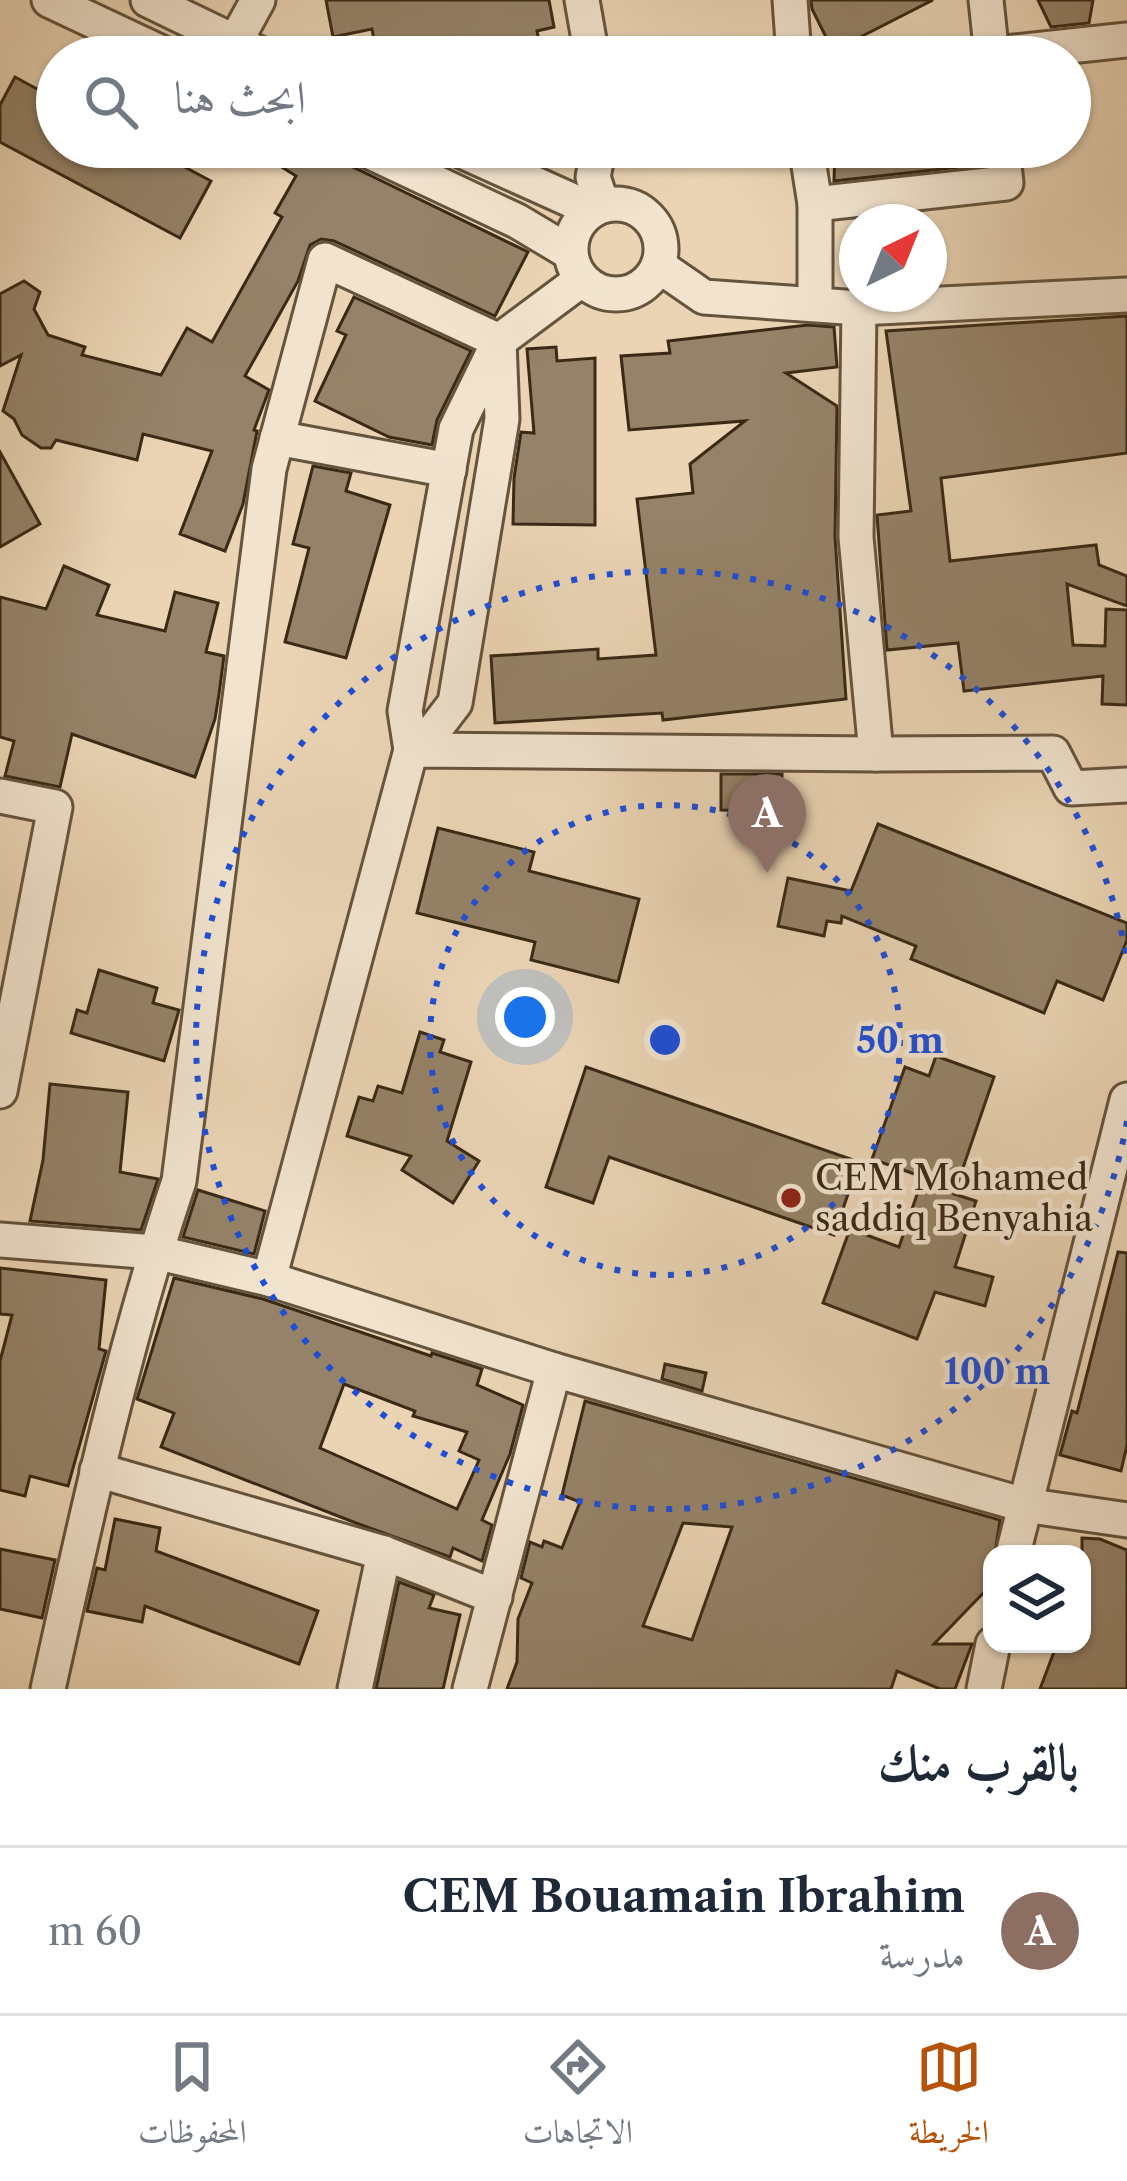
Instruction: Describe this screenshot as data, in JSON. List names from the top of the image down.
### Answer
{
  "places": ["CEM Mohamed saddiq Benyahia"],
  "north": "top right",
  "page": {
    "search": "ابحث هنا",
    "pins": "A",
    "heading": "بالقرب منك",
    "list": [
      {
        "mark": "A",
        "name": "CEM Bouamain Ibrahim",
        "note": "مدرسة",
        "value": "60 m"
      }
    ],
    "nav": ["الخريطة", "الاتجاهات", "المحفوظات"]
  },
  "rings": ["50 m", "100 m"]
}
